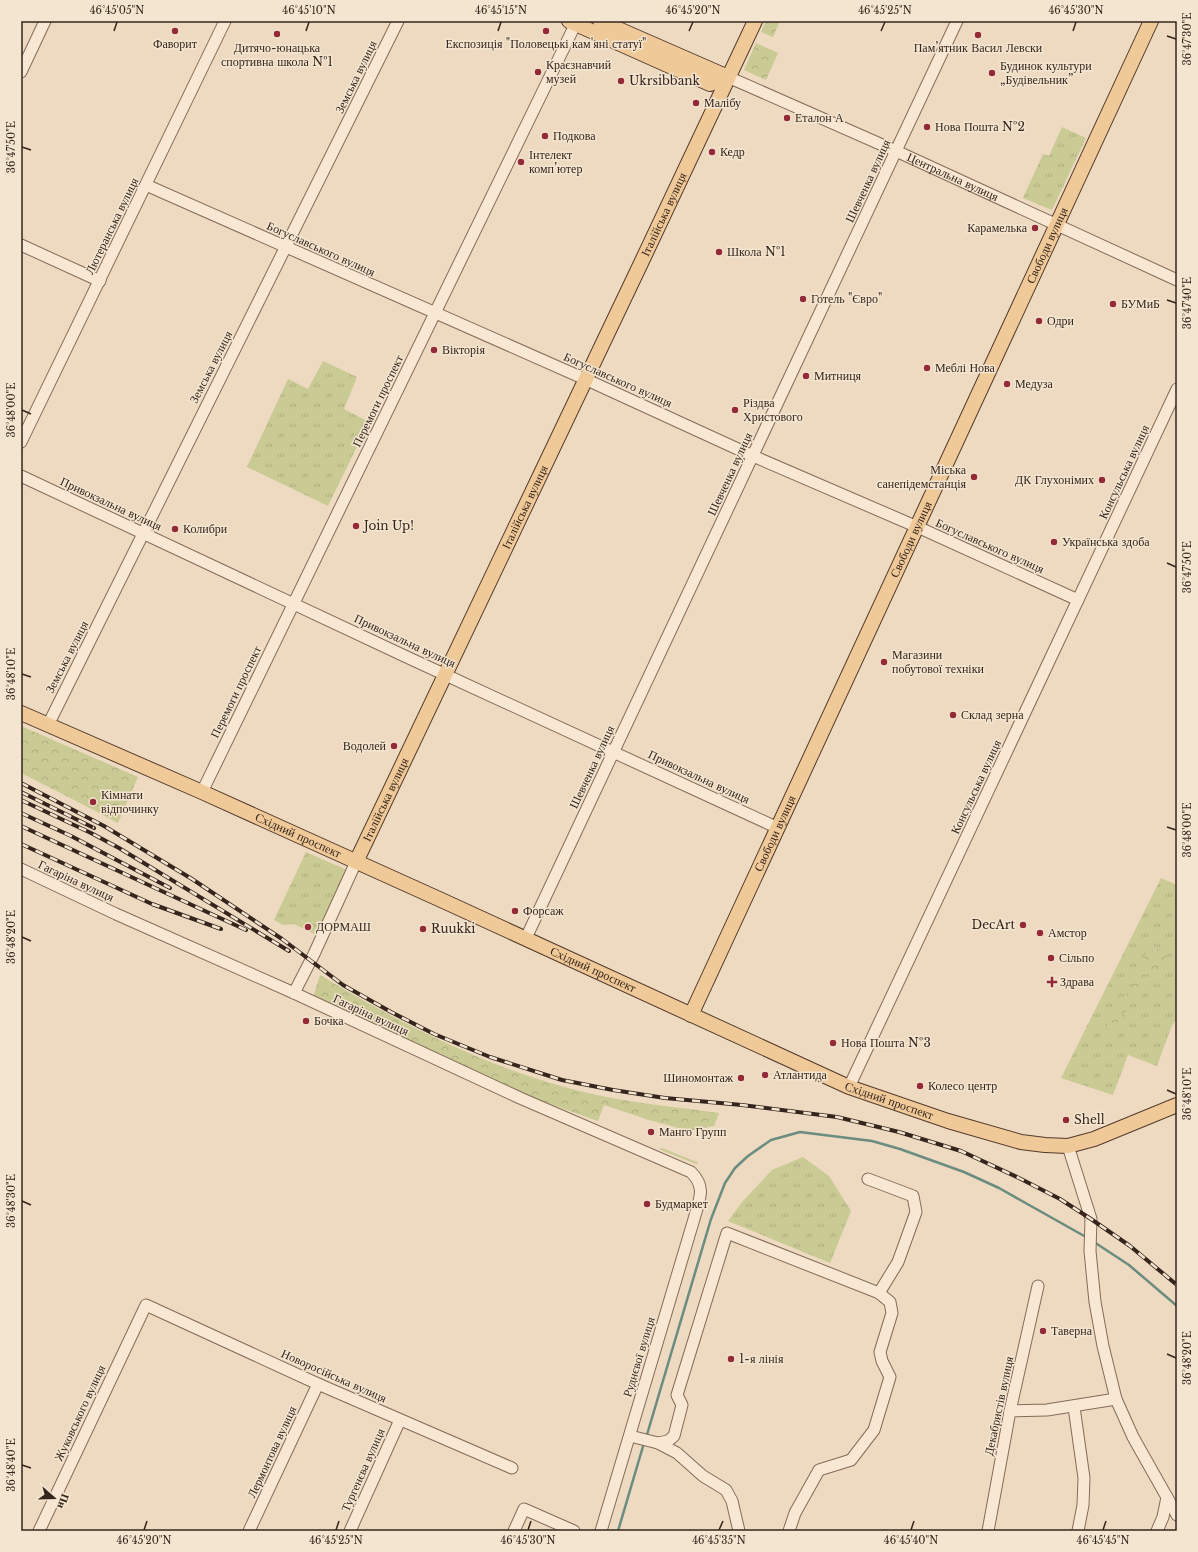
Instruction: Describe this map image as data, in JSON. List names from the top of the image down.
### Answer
{
  "streets": {
    "main road": [
      "Центральна вулиця",
      "Італійська вулиця",
      "Свободи вулиця",
      "Східний проспект"
    ],
    "street": [
      "Земська вулиця",
      "Шевченка вулиця",
      "Лютеранська вулиця",
      "Богуславського вулиця",
      "Перемоги проспект",
      "Консульська вулиця",
      "Привокзальна вулиця",
      "Гагаріна вулиця",
      "Руднєвої вулиця",
      "Новоросійська вулиця",
      "Декабристів вулиця",
      "Жуковського вулиця",
      "Лермонтова вулиця",
      "Тургенєва вулиця"
    ]
  },
  "crossings": [
    ["Земська вулиця", "Богуславського вулиця"],
    ["Земська вулиця", "Привокзальна вулиця"],
    ["Земська вулиця", "Східний проспект"],
    ["Центральна вулиця", "Шевченка вулиця"],
    ["Центральна вулиця", "Італійська вулиця"],
    ["Центральна вулиця", "Свободи вулиця"],
    ["Шевченка вулиця", "Богуславського вулиця"],
    ["Шевченка вулиця", "Привокзальна вулиця"],
    ["Шевченка вулиця", "Східний проспект"],
    ["Італійська вулиця", "Богуславського вулиця"],
    ["Італійська вулиця", "Привокзальна вулиця"],
    ["Італійська вулиця", "Східний проспект"],
    ["Італійська вулиця", "Гагаріна вулиця"],
    ["Лютеранська вулиця", "Богуславського вулиця"],
    ["Свободи вулиця", "Богуславського вулиця"],
    ["Свободи вулиця", "Привокзальна вулиця"],
    ["Свободи вулиця", "Східний проспект"],
    ["Богуславського вулиця", "Перемоги проспект"],
    ["Богуславського вулиця", "Консульська вулиця"],
    ["Перемоги проспект", "Привокзальна вулиця"],
    ["Перемоги проспект", "Східний проспект"],
    ["Консульська вулиця", "Східний проспект"],
    ["Гагаріна вулиця", "Руднєвої вулиця"],
    ["Новоросійська вулиця", "Жуковського вулиця"],
    ["Новоросійська вулиця", "Лермонтова вулиця"],
    ["Новоросійська вулиця", "Тургенєва вулиця"]
  ],
  "places": {
    "other": [
      "Фаворит",
      "Експозиція \"Половецькі кам'яні статуї\"",
      "Дитячо-юнацька спортивна школа №1",
      "Пам’ятник Васил Левски",
      "Краєзнавчий музей",
      "Будинок культури „Будівельник”",
      "Ukrsibbank",
      "Малібу",
      "Еталон А",
      "Нова Пошта №2",
      "Подкова",
      "Кедр",
      "Інтелект комп’ютер",
      "Карамелька",
      "Школа №1",
      "Готель \"Євро\"",
      "БУМиБ",
      "Одри",
      "Вікторія",
      "Меблі Нова",
      "Митниця",
      "Медуза",
      "Різдва Христового",
      "Міська санепідемстанція",
      "ДК Глухонімих",
      "Join Up!",
      "Колибри",
      "Українська здоба",
      "Магазини побутової техніки",
      "Склад зерна",
      "Водолей",
      "Кімнати відпочинку",
      "Форсаж",
      "DecArt",
      "ДОРМАШ",
      "Ruukki",
      "Амстор",
      "Сільпо",
      "Бочка",
      "Нова Пошта №3",
      "Атлантида",
      "Шиномонтаж",
      "Колесо центр",
      "Shell",
      "Манго Групп",
      "Будмаркет",
      "Таверна",
      "1-я лінія"
    ],
    "health": ["Здрава"]
  },
  "north": "right",
  "coordinates": [
    "46°45'05\"N",
    "46°45'10\"N",
    "46°45'15\"N",
    "46°45'20\"N",
    "46°45'25\"N",
    "46°45'30\"N",
    "36°47'30\"E",
    "36°47'50\"E",
    "36°47'40\"E",
    "36°48'00\"E",
    "36°48'10\"E",
    "36°48'20\"E",
    "36°48'30\"E",
    "36°48'40\"E",
    "46°45'35\"N",
    "46°45'40\"N",
    "46°45'45\"N"
  ]
}
